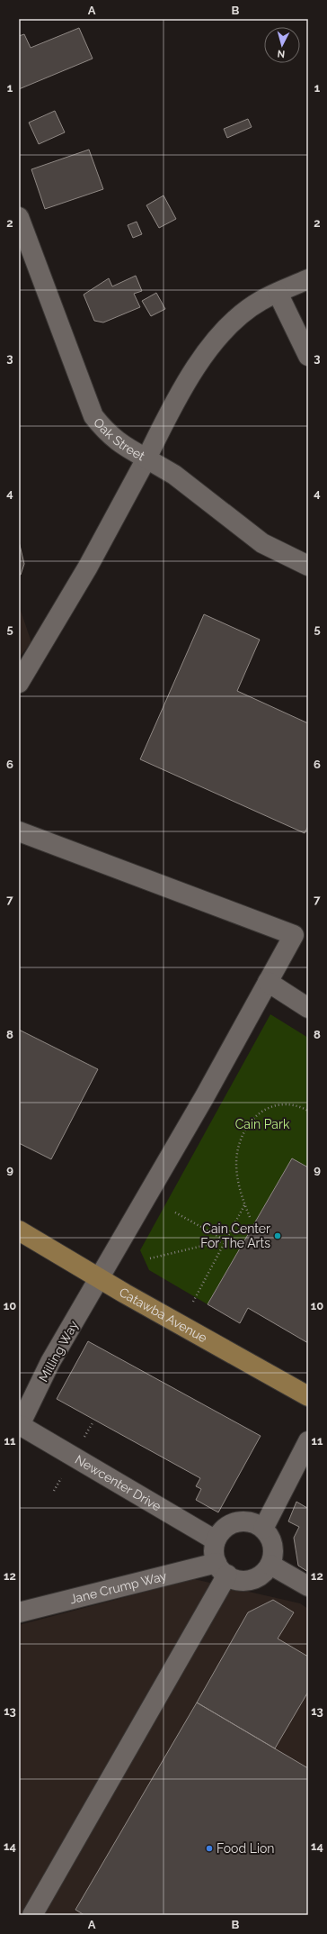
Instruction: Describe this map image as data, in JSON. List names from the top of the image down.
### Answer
{
  "streets": {
    "main road": ["Catawba Avenue"],
    "street": [
      "Oak Street",
      "Milling Way",
      "Newcenter Drive",
      "Jane Crump Way"
    ]
  },
  "crossings": [
    ["Catawba Avenue", "Milling Way"],
    ["Milling Way", "Newcenter Drive"],
    ["Newcenter Drive", "Jane Crump Way"]
  ],
  "parks": ["Cain Park"],
  "places": ["Cain Center For The Arts", "Food Lion"],
  "north": "bottom",
  "grid": {
    "columns": ["A", "B"],
    "rows": [
      "1",
      "2",
      "3",
      "4",
      "5",
      "6",
      "7",
      "8",
      "9",
      "10",
      "11",
      "12",
      "13",
      "14"
    ]
  }
}
